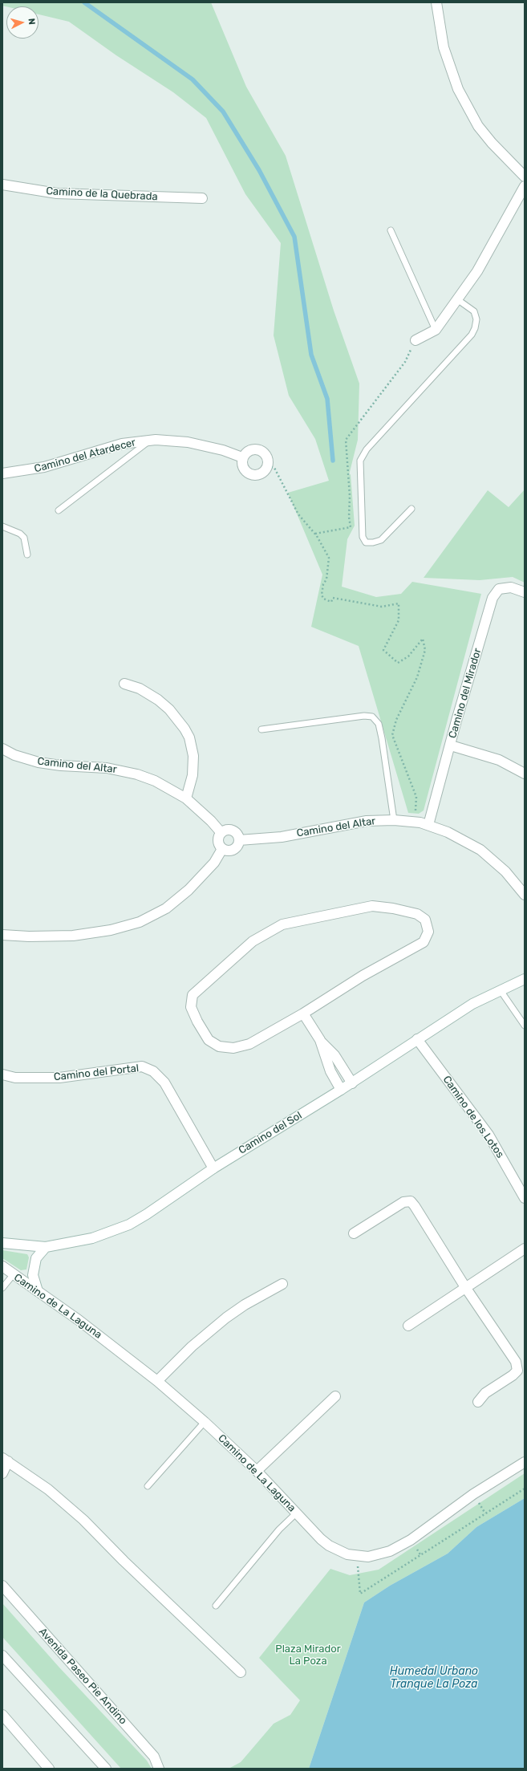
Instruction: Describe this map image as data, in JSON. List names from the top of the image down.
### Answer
{
  "streets": {
    "street": [
      "Camino de la Quebrada",
      "Camino del Atardecer",
      "Camino del Mirador",
      "Camino del Altar",
      "Camino del Portal",
      "Camino de los Lotos",
      "Camino del Sol",
      "Camino de La Laguna",
      "Avenida Paseo Pie Andino"
    ]
  },
  "crossings": [
    ["Camino del Mirador", "Camino del Altar"],
    ["Camino del Portal", "Camino del Sol"],
    ["Camino de los Lotos", "Camino del Sol"]
  ],
  "water": ["Humedal Urbano Tranque La Poza"],
  "parks": ["Plaza Mirador La Poza"],
  "north": "right"
}
